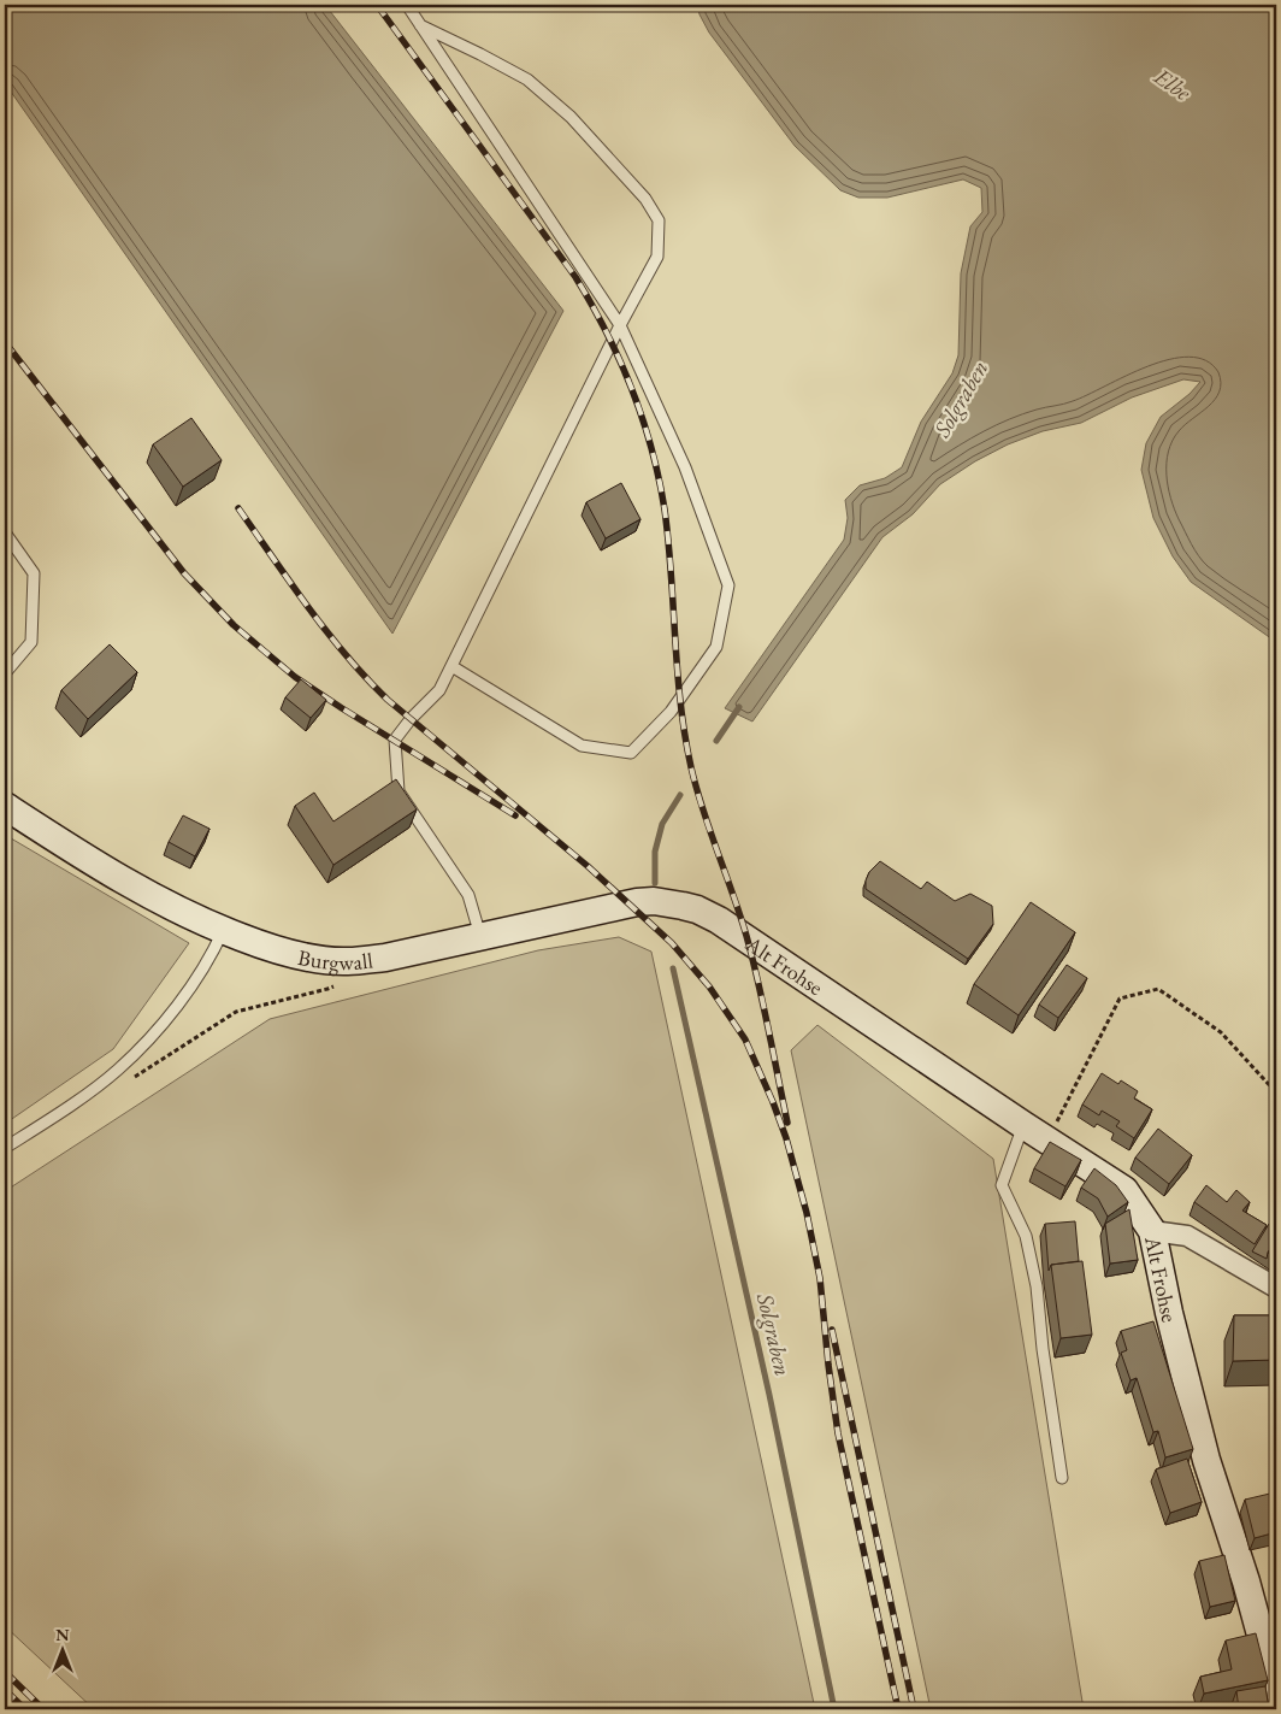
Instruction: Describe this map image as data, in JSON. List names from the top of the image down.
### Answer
{
  "streets": {
    "street": ["Burgwall", "Alt Frohse"]
  },
  "crossings": [
    ["Burgwall", "Alt Frohse"]
  ],
  "water": ["Elbe", "Solgraben"],
  "north": "top"
}
